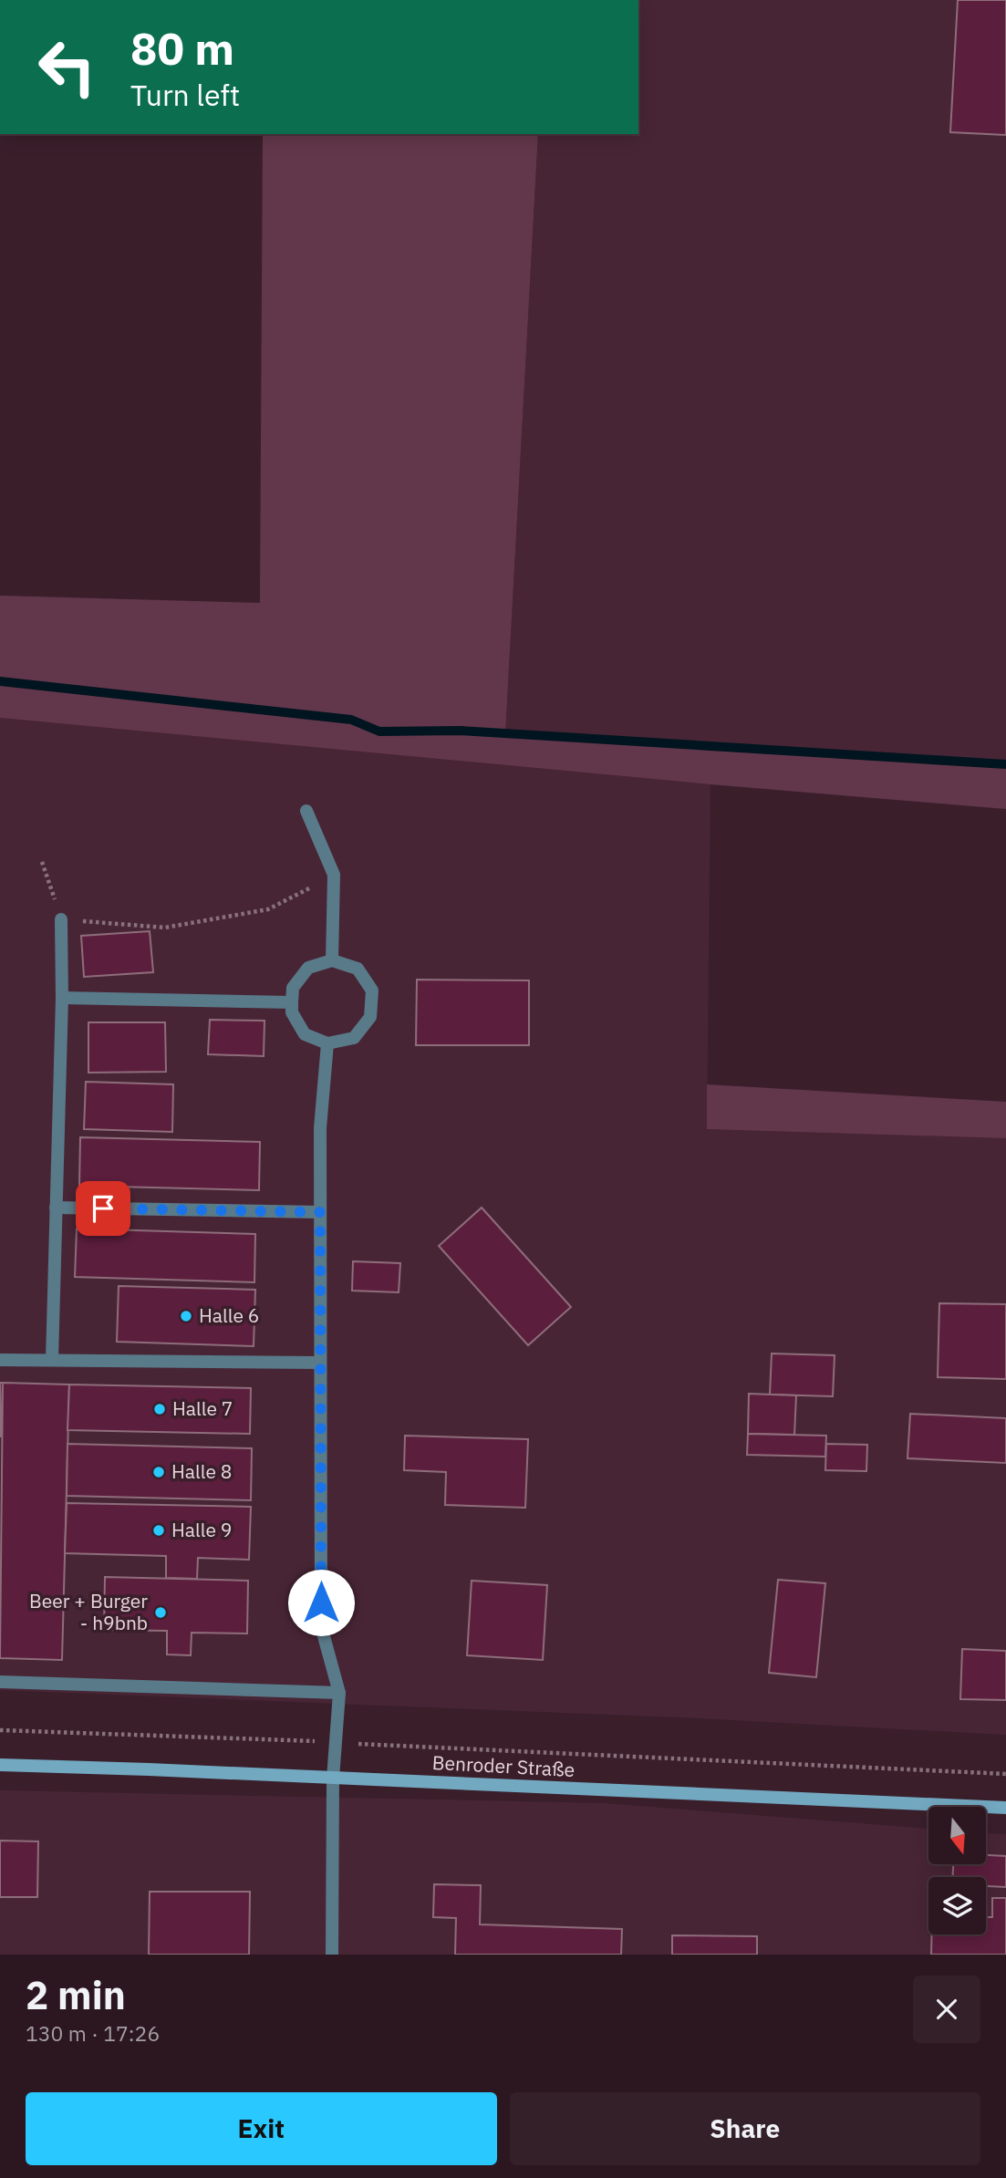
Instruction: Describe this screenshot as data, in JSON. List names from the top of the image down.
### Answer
{
  "streets": {
    "street": ["Benroder Straße"]
  },
  "places": [
    "Halle 6",
    "Halle 7",
    "Halle 8",
    "Halle 9",
    "Beer + Burger - h9bnb"
  ],
  "north": "bottom",
  "page": {
    "turn": ["80 m", "Turn left"],
    "heading": ["2 min", "130 m · 17:26"],
    "buttons": ["Exit", "Share"]
  }
}
